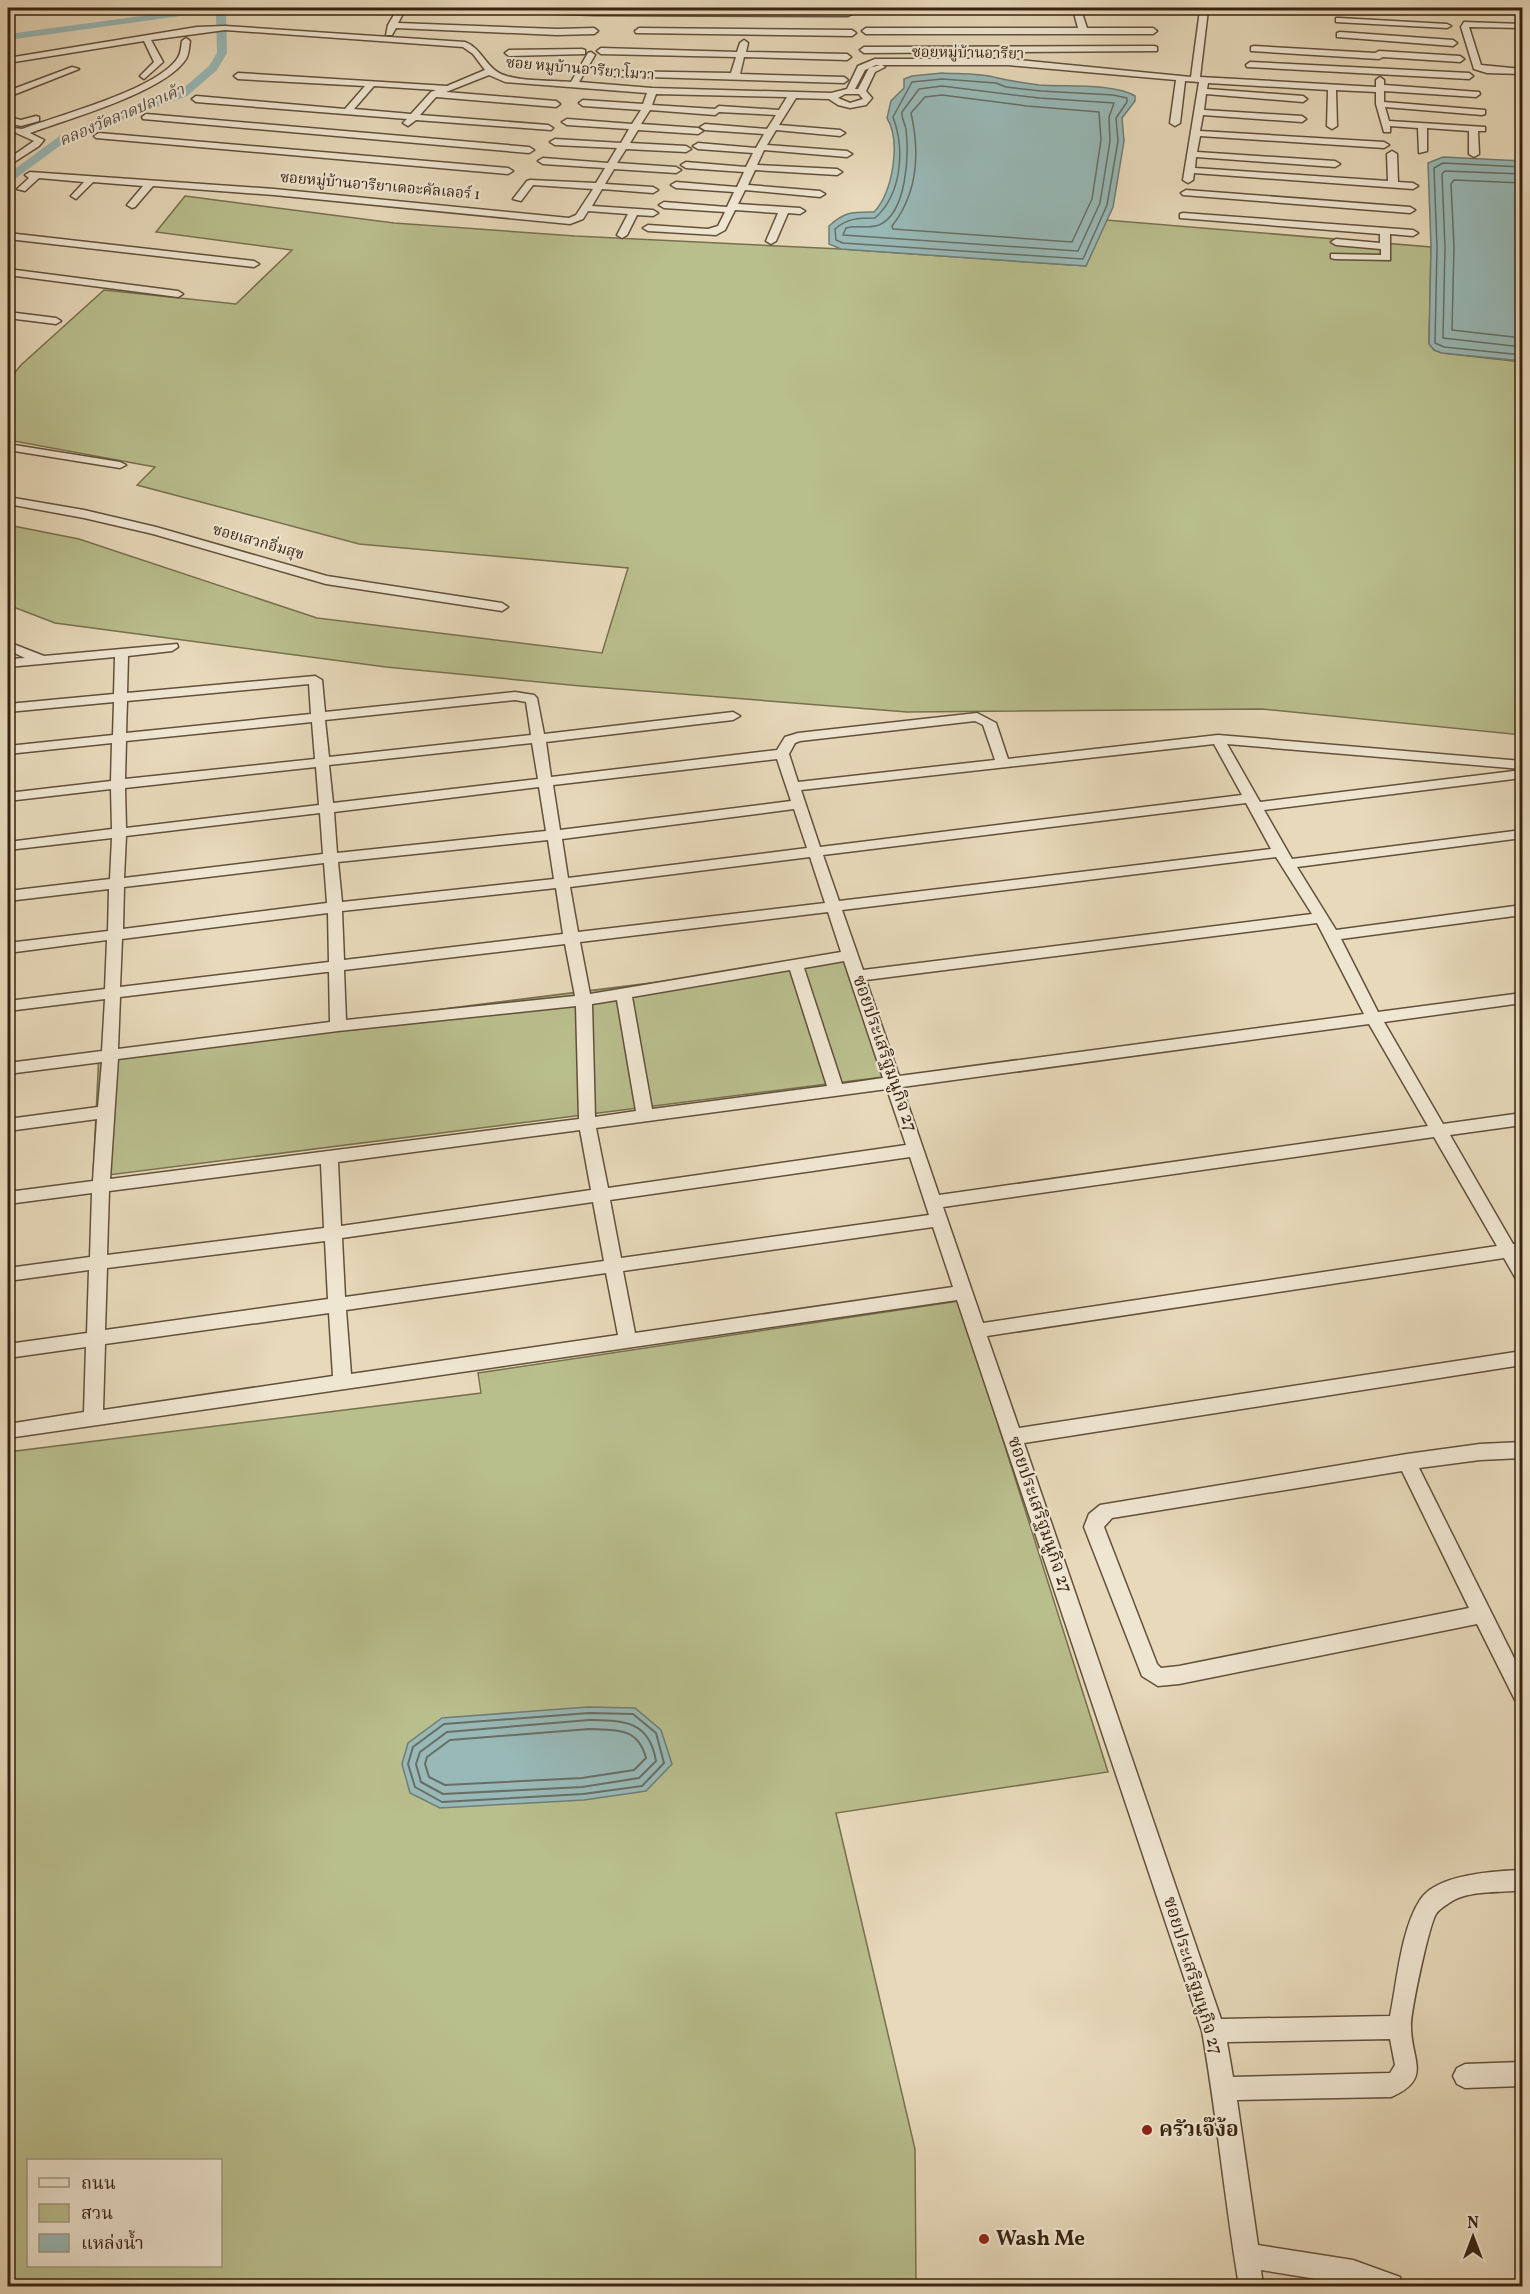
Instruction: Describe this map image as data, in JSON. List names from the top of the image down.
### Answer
{
  "streets": {
    "street": [
      "ซอยหมู่บ้านอารียา",
      "ซอย หมูบ้านอารียา โมวา",
      "ซอยหมู่บ้านอารียาเดอะคัลเลอร์ 1",
      "ซอยเสวกอิ่มสุข",
      "ซอยประเสริฐมนูกิจ 27"
    ]
  },
  "water": ["คลองวัดลาดปลาเค้า"],
  "places": ["ครัวเจ๊ง้อ", "Wash Me"],
  "legend": ["ถนน", "สวน", "แหล่งน้ำ"],
  "north": "top"
}
